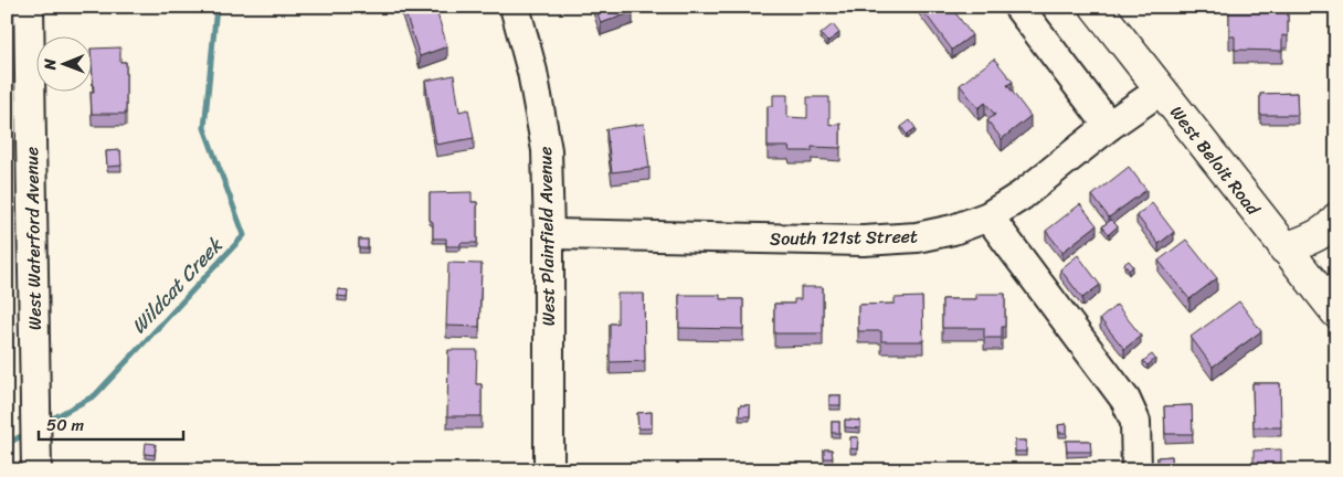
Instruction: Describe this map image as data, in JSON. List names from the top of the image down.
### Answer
{
  "streets": {
    "main road": ["West Beloit Road"],
    "street": ["West Plainfield Avenue", "South 121st Street", "West Waterford Avenue"]
  },
  "crossings": [
    ["West Beloit Road", "South 121st Street"],
    ["West Plainfield Avenue", "South 121st Street"]
  ],
  "water": ["Wildcat Creek"],
  "scale_bar": "50 m",
  "north": "left"
}
